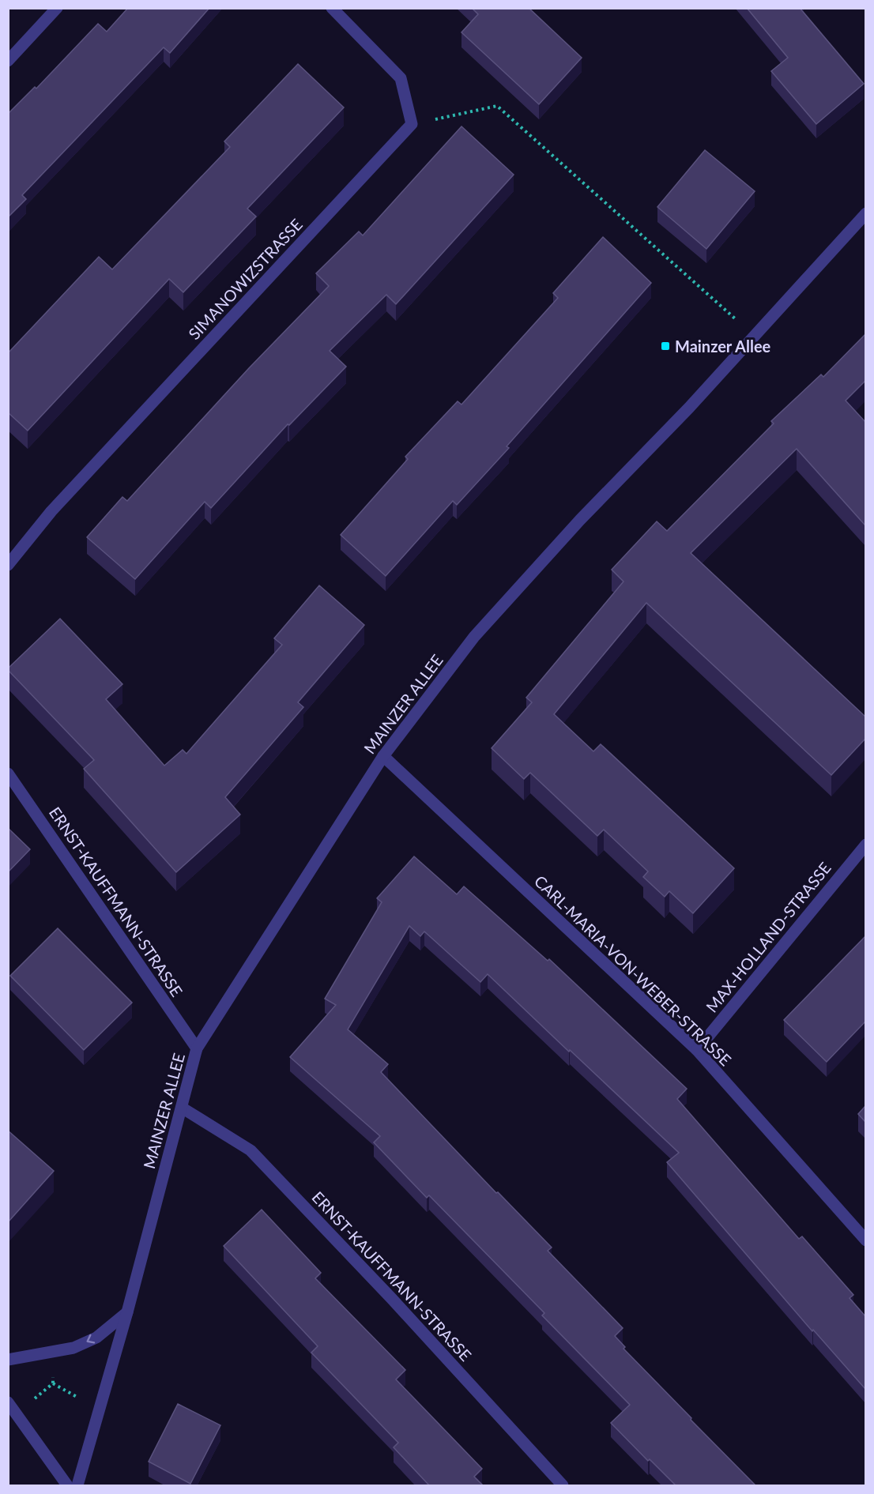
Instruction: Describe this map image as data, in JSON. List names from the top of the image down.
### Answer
{
  "streets": {
    "street": [
      "SIMANOWIZSTRASSE",
      "MAINZER ALLEE",
      "ERNST-KAUFFMANN-STRASSE",
      "MAX-HOLLAND-STRASSE",
      "CARL-MARIA-VON-WEBER-STRASSE"
    ]
  },
  "crossings": [
    ["MAINZER ALLEE", "ERNST-KAUFFMANN-STRASSE"],
    ["MAINZER ALLEE", "CARL-MARIA-VON-WEBER-STRASSE"],
    ["MAX-HOLLAND-STRASSE", "CARL-MARIA-VON-WEBER-STRASSE"]
  ],
  "places": {
    "transit": ["Mainzer Allee"]
  }
}
